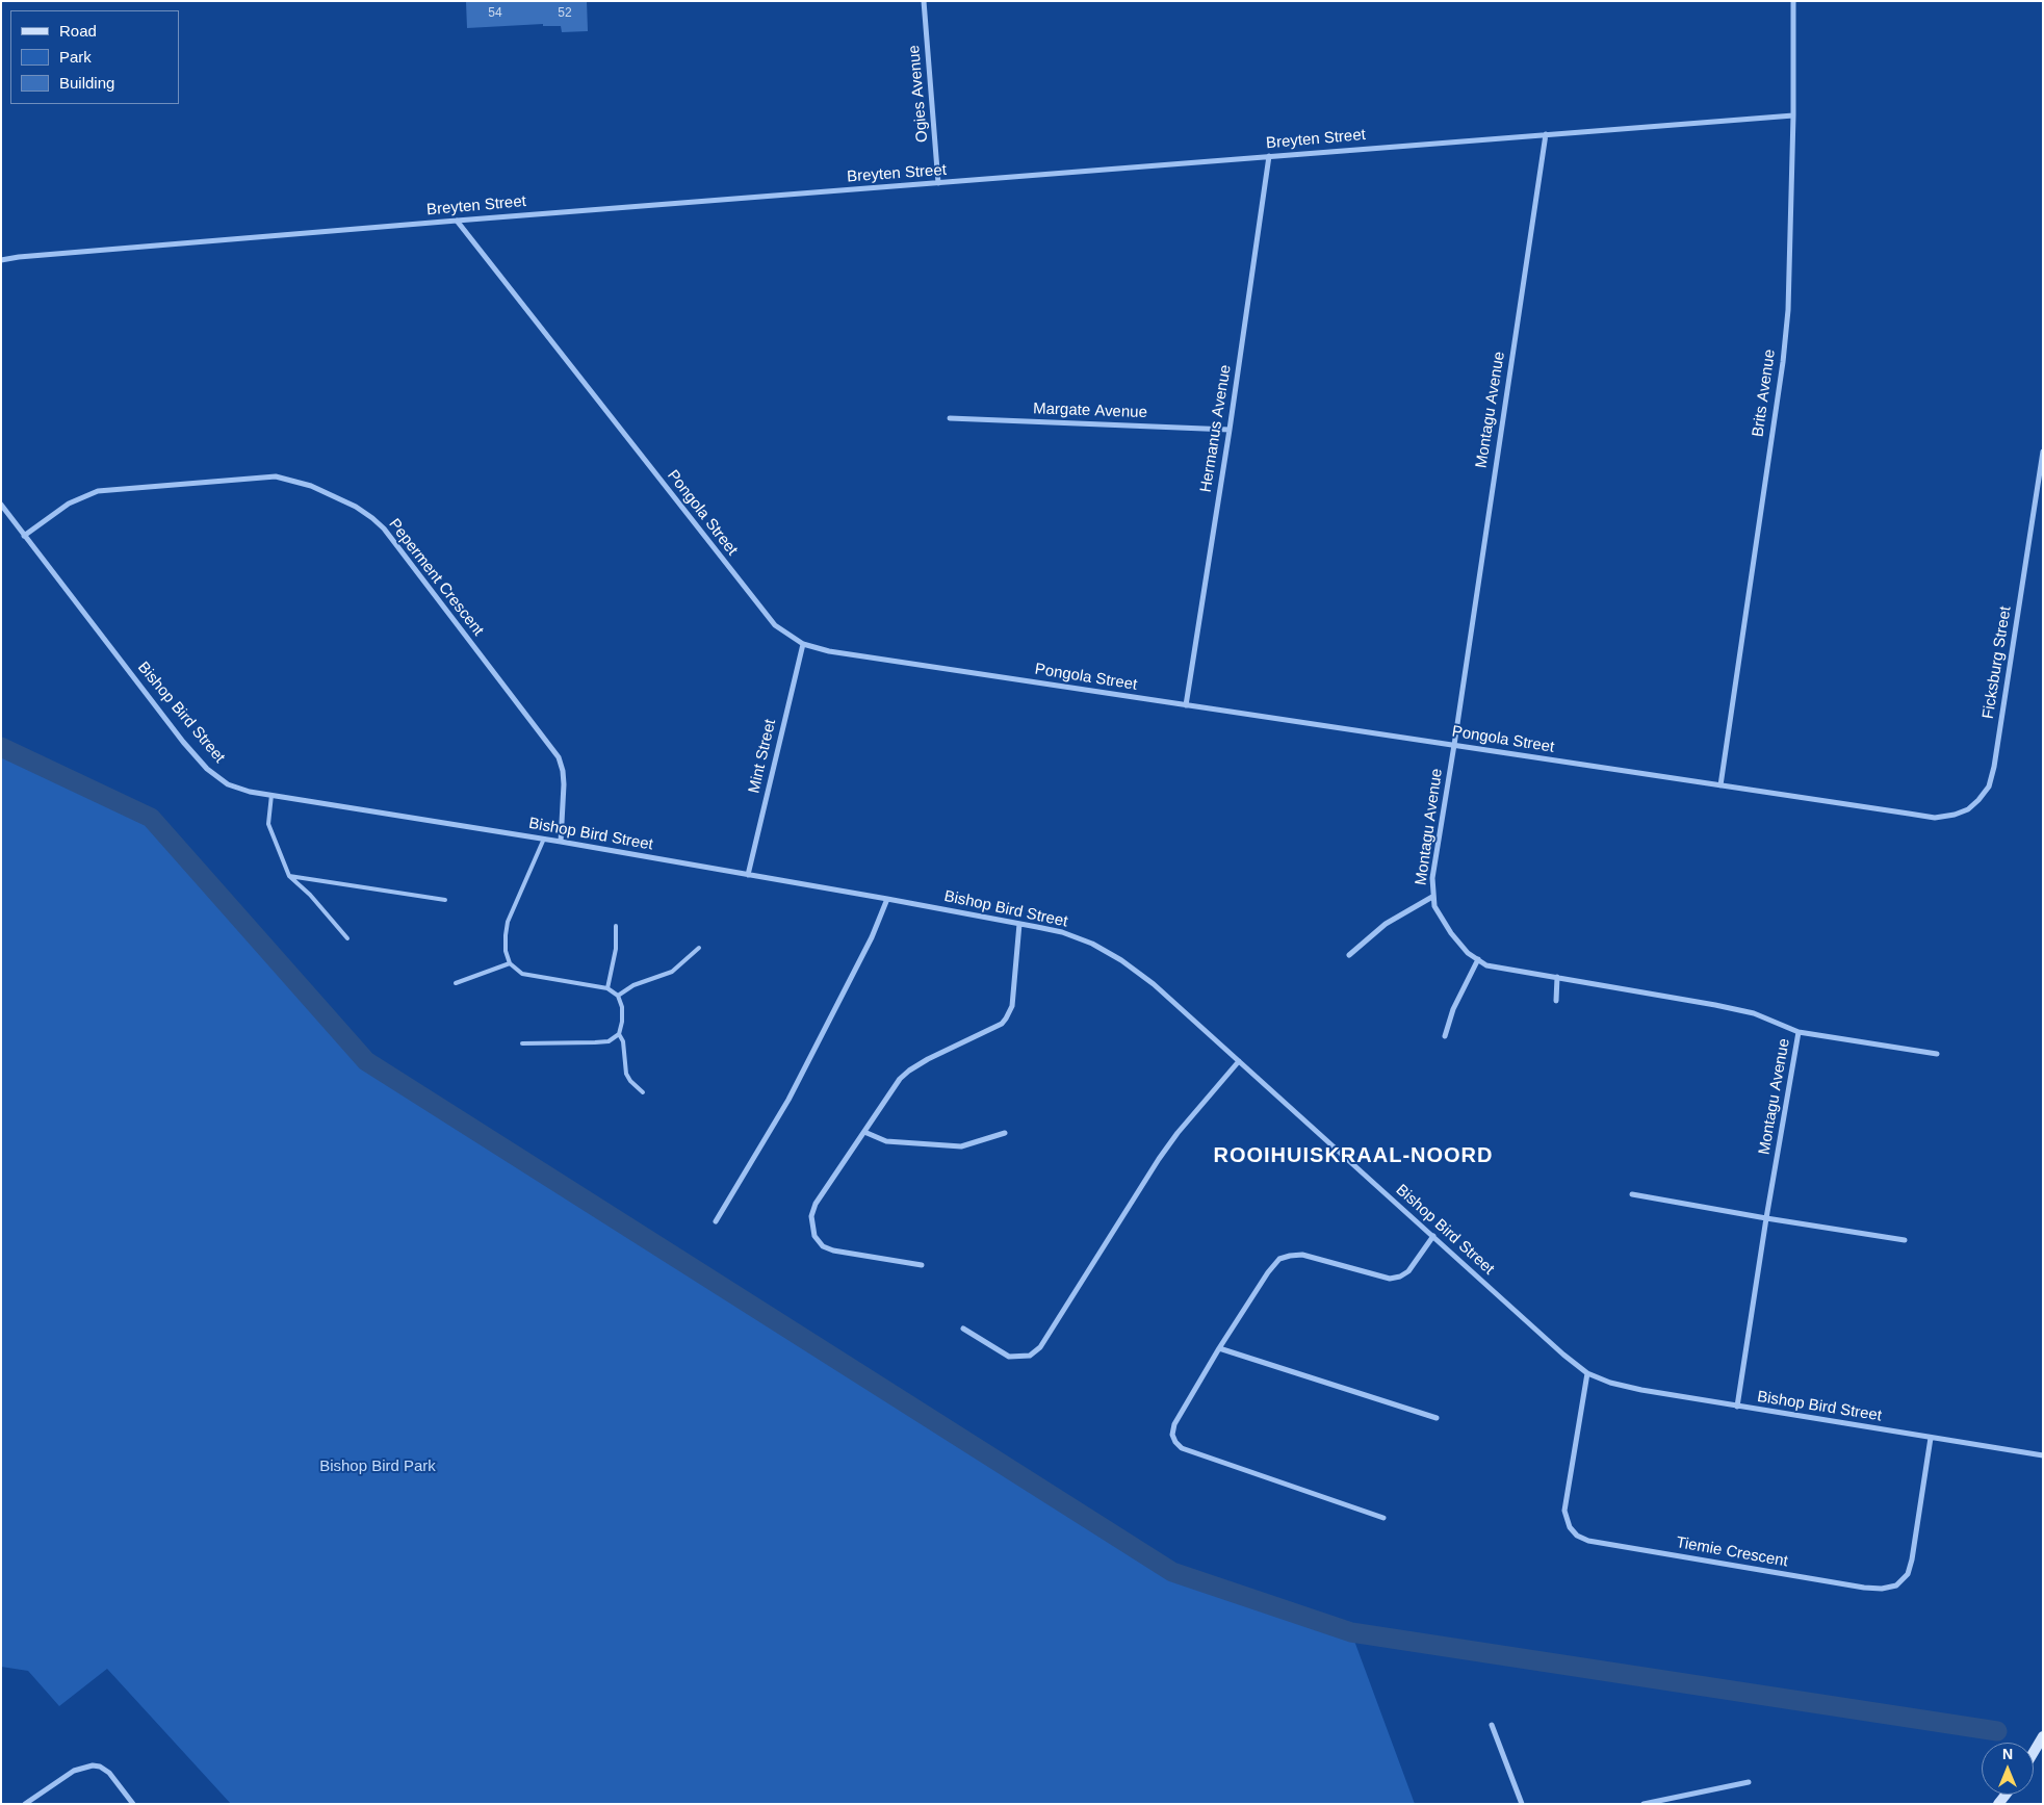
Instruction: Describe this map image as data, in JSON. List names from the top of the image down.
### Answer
{
  "streets": {
    "street": [
      "Ogies Avenue",
      "Breyten Street",
      "Brits Avenue",
      "Montagu Avenue",
      "Margate Avenue",
      "Hermanus Avenue",
      "Pongola Street",
      "Peperment Crescent",
      "Ficksburg Street",
      "Bishop Bird Street",
      "Mint Street",
      "Tiemie Crescent"
    ]
  },
  "crossings": [
    ["Ogies Avenue", "Breyten Street"],
    ["Breyten Street", "Brits Avenue"],
    ["Breyten Street", "Montagu Avenue"],
    ["Breyten Street", "Hermanus Avenue"],
    ["Breyten Street", "Pongola Street"],
    ["Brits Avenue", "Pongola Street"],
    ["Montagu Avenue", "Pongola Street"],
    ["Montagu Avenue", "Bishop Bird Street"],
    ["Margate Avenue", "Hermanus Avenue"],
    ["Hermanus Avenue", "Pongola Street"],
    ["Pongola Street", "Ficksburg Street"],
    ["Pongola Street", "Mint Street"],
    ["Peperment Crescent", "Bishop Bird Street"],
    ["Bishop Bird Street", "Mint Street"],
    ["Bishop Bird Street", "Tiemie Crescent"]
  ],
  "districts": ["ROOIHUISKRAAL-NOORD"],
  "parks": ["Bishop Bird Park"],
  "house_numbers": ["54", "52"],
  "legend": ["Road", "Park", "Building"],
  "north": "top"
}
